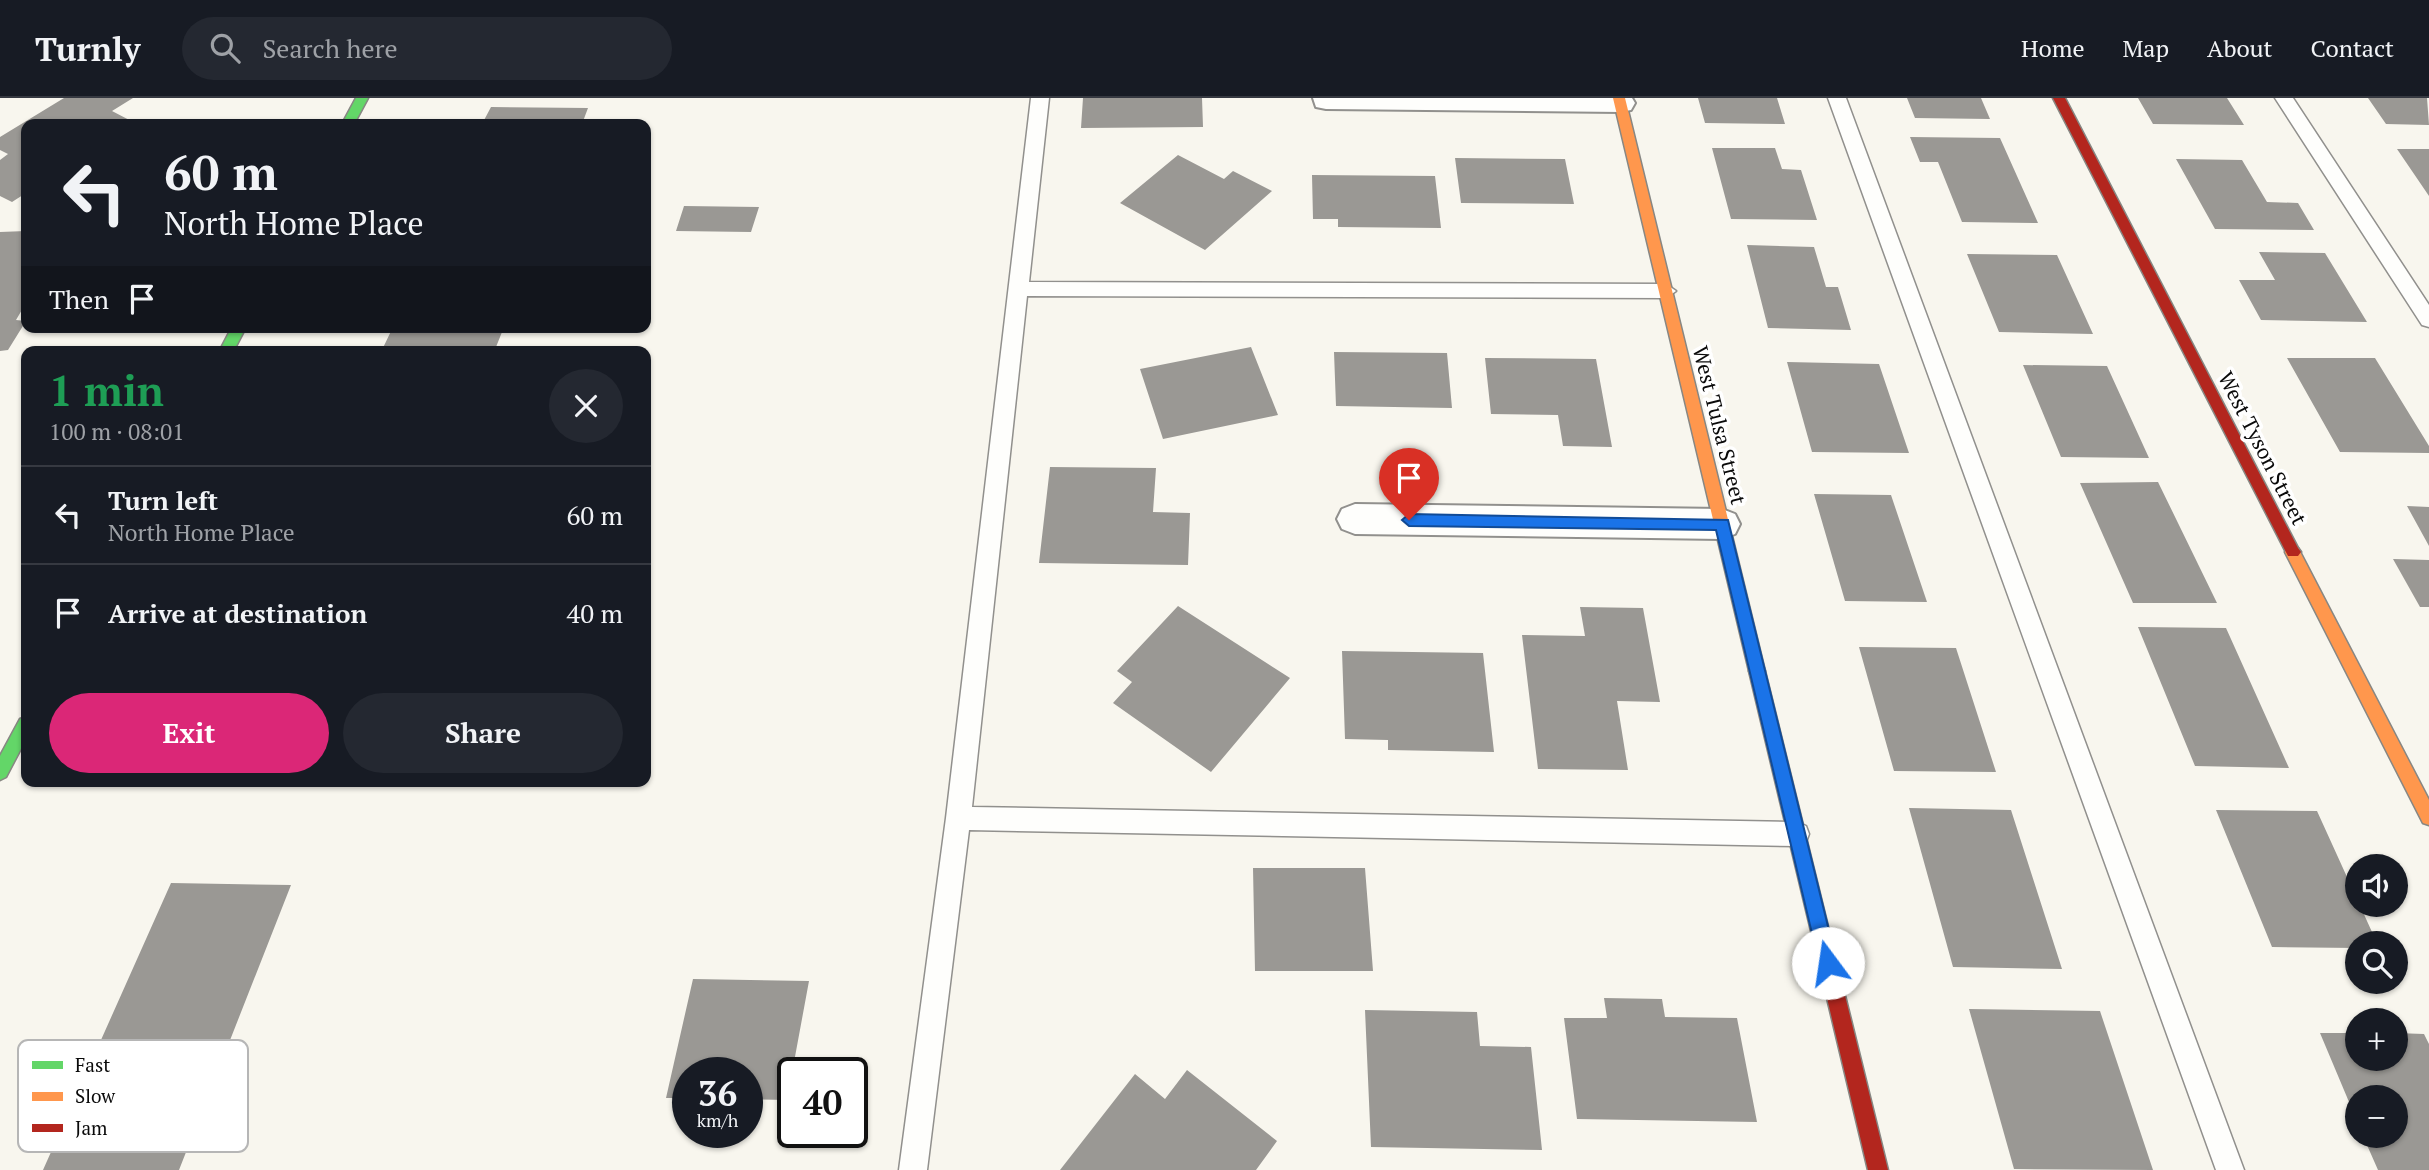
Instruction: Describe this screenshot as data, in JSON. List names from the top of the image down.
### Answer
{
  "streets": {
    "street": ["West Tulsa Street", "West Tyson Street"]
  },
  "legend": ["Fast", "Slow", "Jam"],
  "page": {
    "header": "Turnly",
    "search": "Search here",
    "nav": [
      "Home",
      "Map",
      "About",
      "Contact"
    ],
    "turn": ["60 m", "North Home Place"],
    "then": "Then",
    "heading": ["1 min", "100 m · 08:01"],
    "list": [
      {
        "name": "Turn left",
        "note": "North Home Place",
        "value": "60 m"
      },
      {
        "name": "Arrive at destination",
        "value": "40 m"
      }
    ],
    "buttons": ["Exit", "Share"],
    "map_buttons": ["+", "−"],
    "speed": "36 km/h",
    "limit": "40"
  }
}
